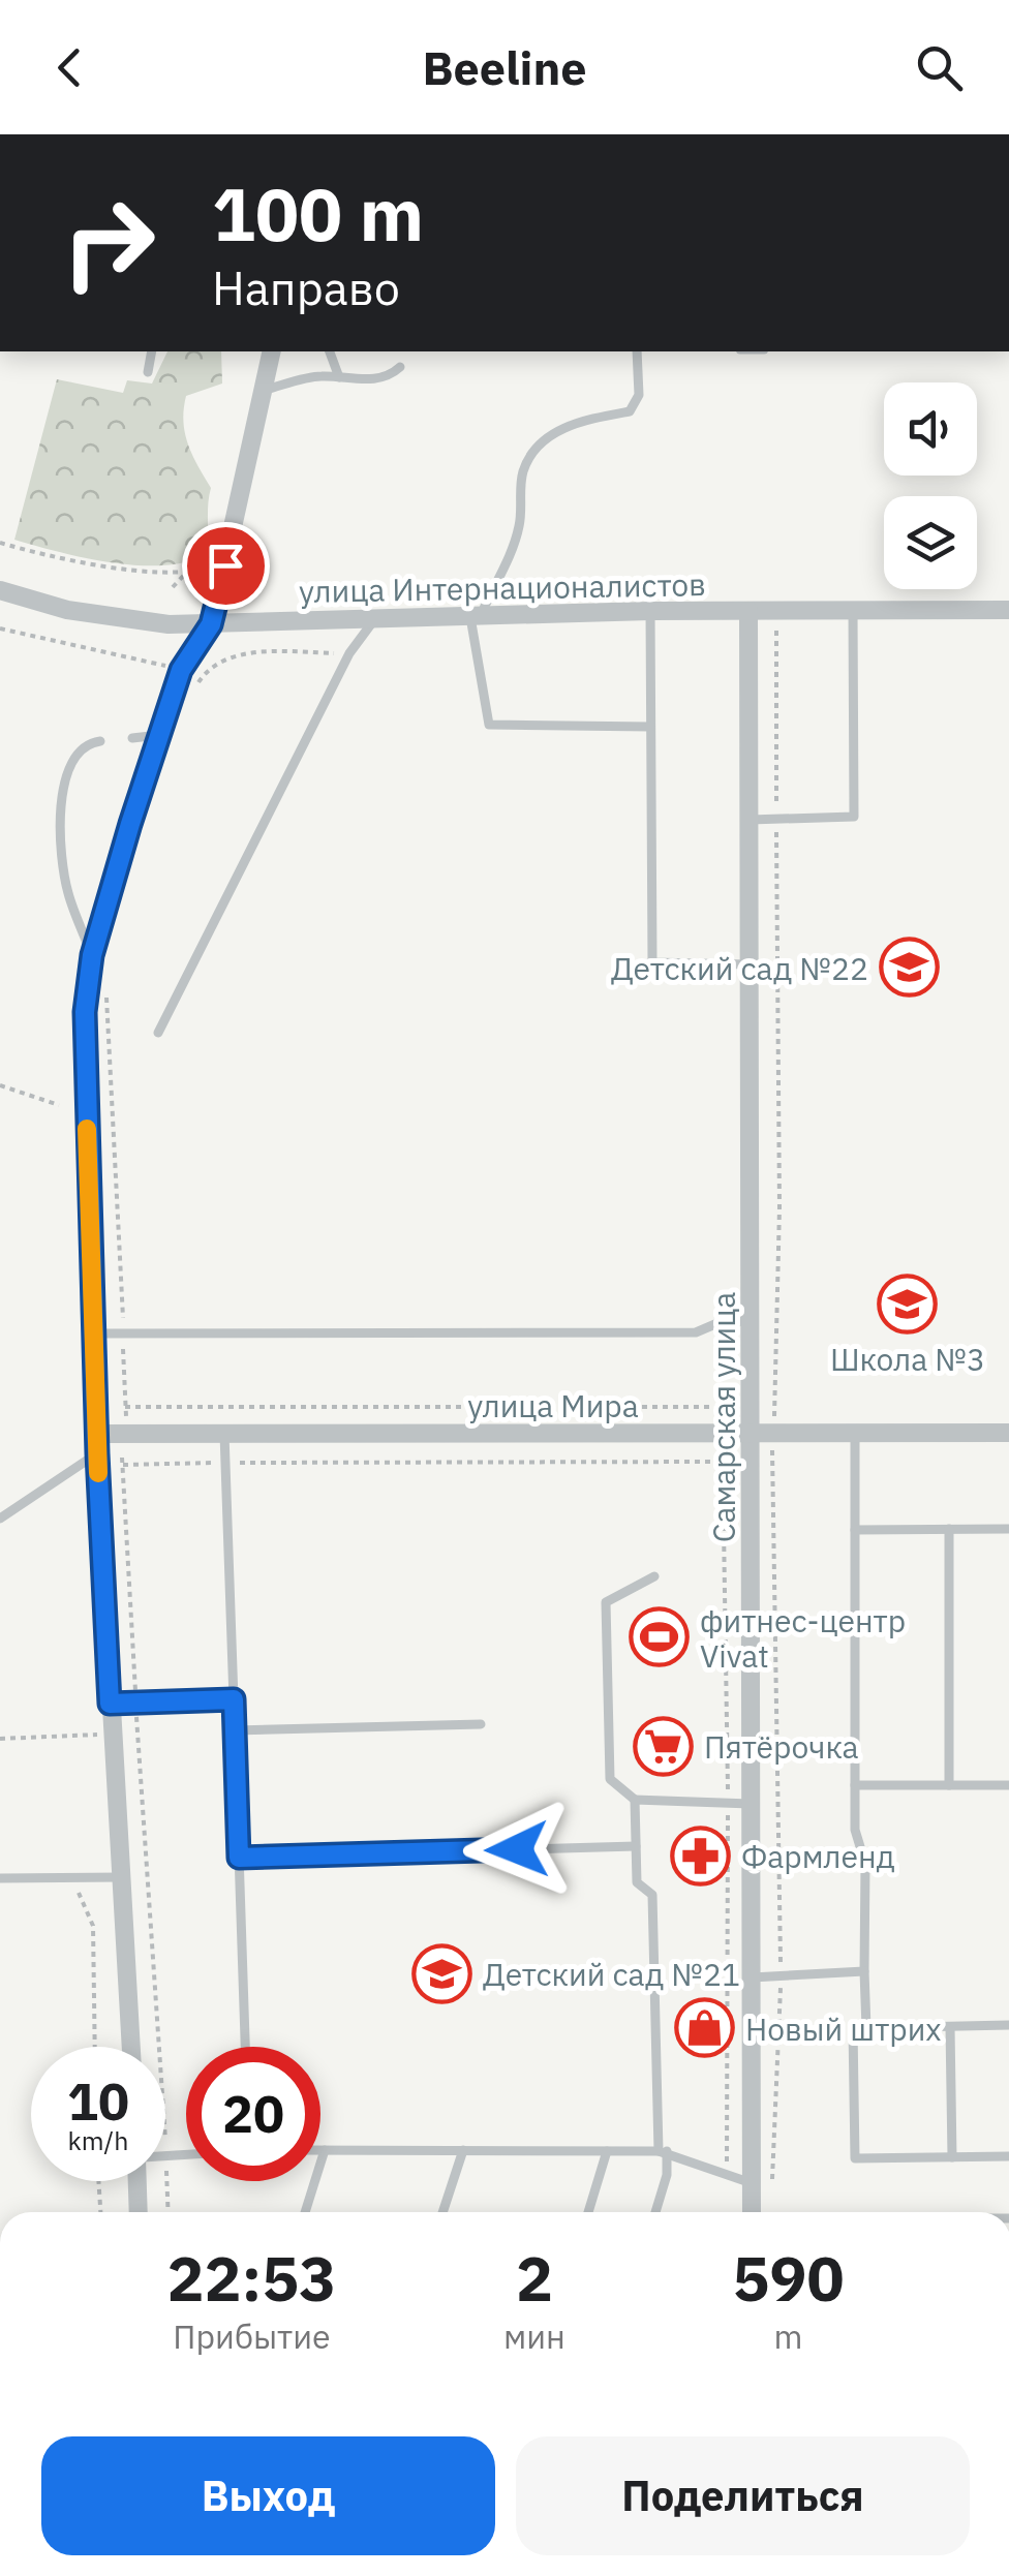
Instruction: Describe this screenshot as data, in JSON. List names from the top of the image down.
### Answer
{
  "streets": {
    "street": ["улица Интернационалистов", "улица Мира", "Самарская улица"]
  },
  "crossings": [
    ["улица Интернационалистов", "Самарская улица"],
    ["улица Мира", "Самарская улица"]
  ],
  "places": {
    "school or university": ["Детский сад №22", "Школа №3", "Детский сад №21"],
    "sports": ["фитнес-центр Vivat"],
    "supermarket": ["Пятёрочка"],
    "pharmacy": ["Фармленд"],
    "shop": ["Новый штрих"]
  },
  "page": {
    "header": "Beeline",
    "turn": ["100 m", "Направо"],
    "speed": "10 km/h",
    "limit": "20",
    "eta": [
      "22:53",
      "Прибытие",
      "2",
      "мин",
      "590",
      "m"
    ],
    "buttons": ["Выход", "Поделиться"]
  }
}
